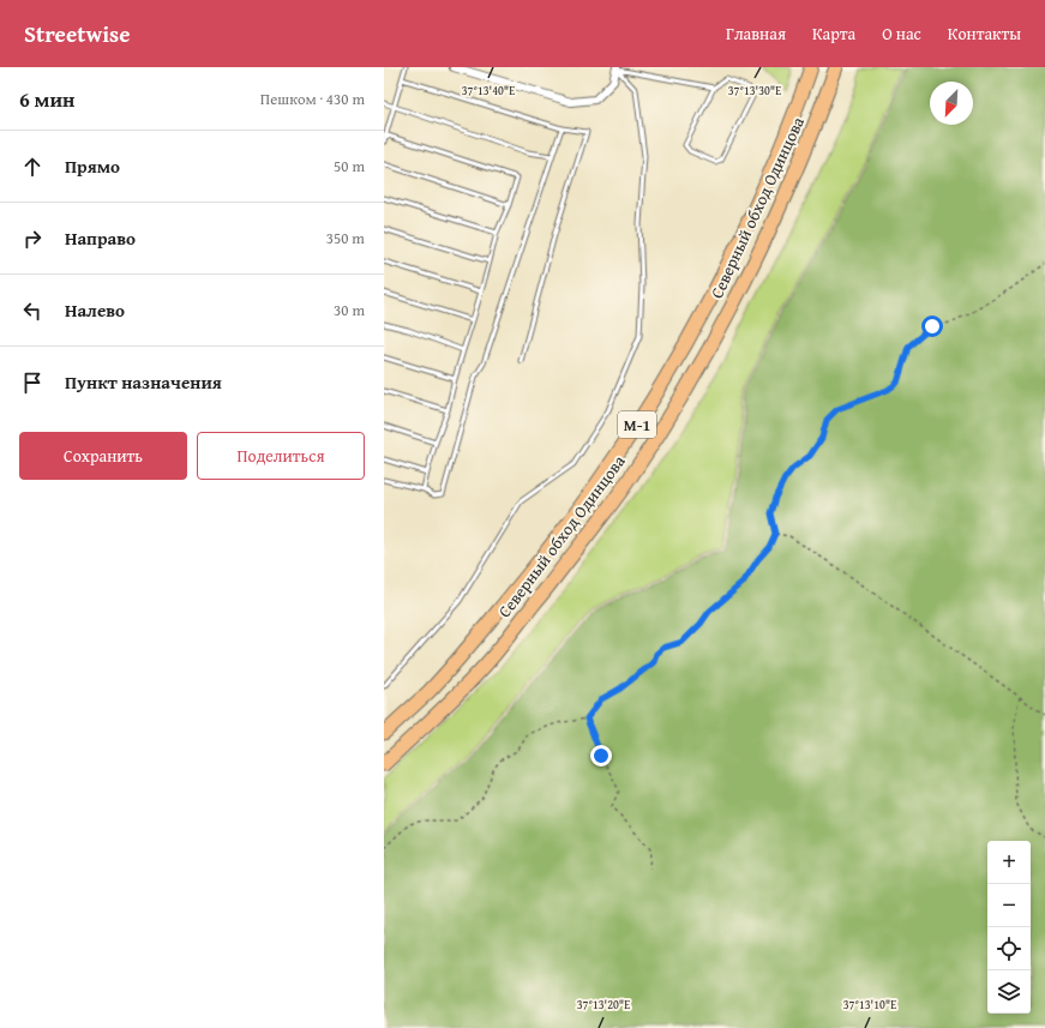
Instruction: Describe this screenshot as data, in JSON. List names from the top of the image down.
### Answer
{
  "streets": {
    "highway": ["Северный обход Одинцова", "М-1"]
  },
  "north": "bottom left",
  "page": {
    "header": "Streetwise",
    "nav": [
      "Главная",
      "Карта",
      "О нас",
      "Контакты"
    ],
    "heading": ["6 мин", "Пешком · 430 m"],
    "list": [
      ["Прямо", "50 m"],
      ["Направо", "350 m"],
      ["Налево", "30 m"],
      "Пункт назначения"
    ],
    "buttons": ["Сохранить", "Поделиться"],
    "map_buttons": ["+", "−"]
  },
  "coordinates": [
    "37°13'40\"E",
    "37°13'30\"E",
    "37°13'20\"E",
    "37°13'10\"E"
  ]
}
